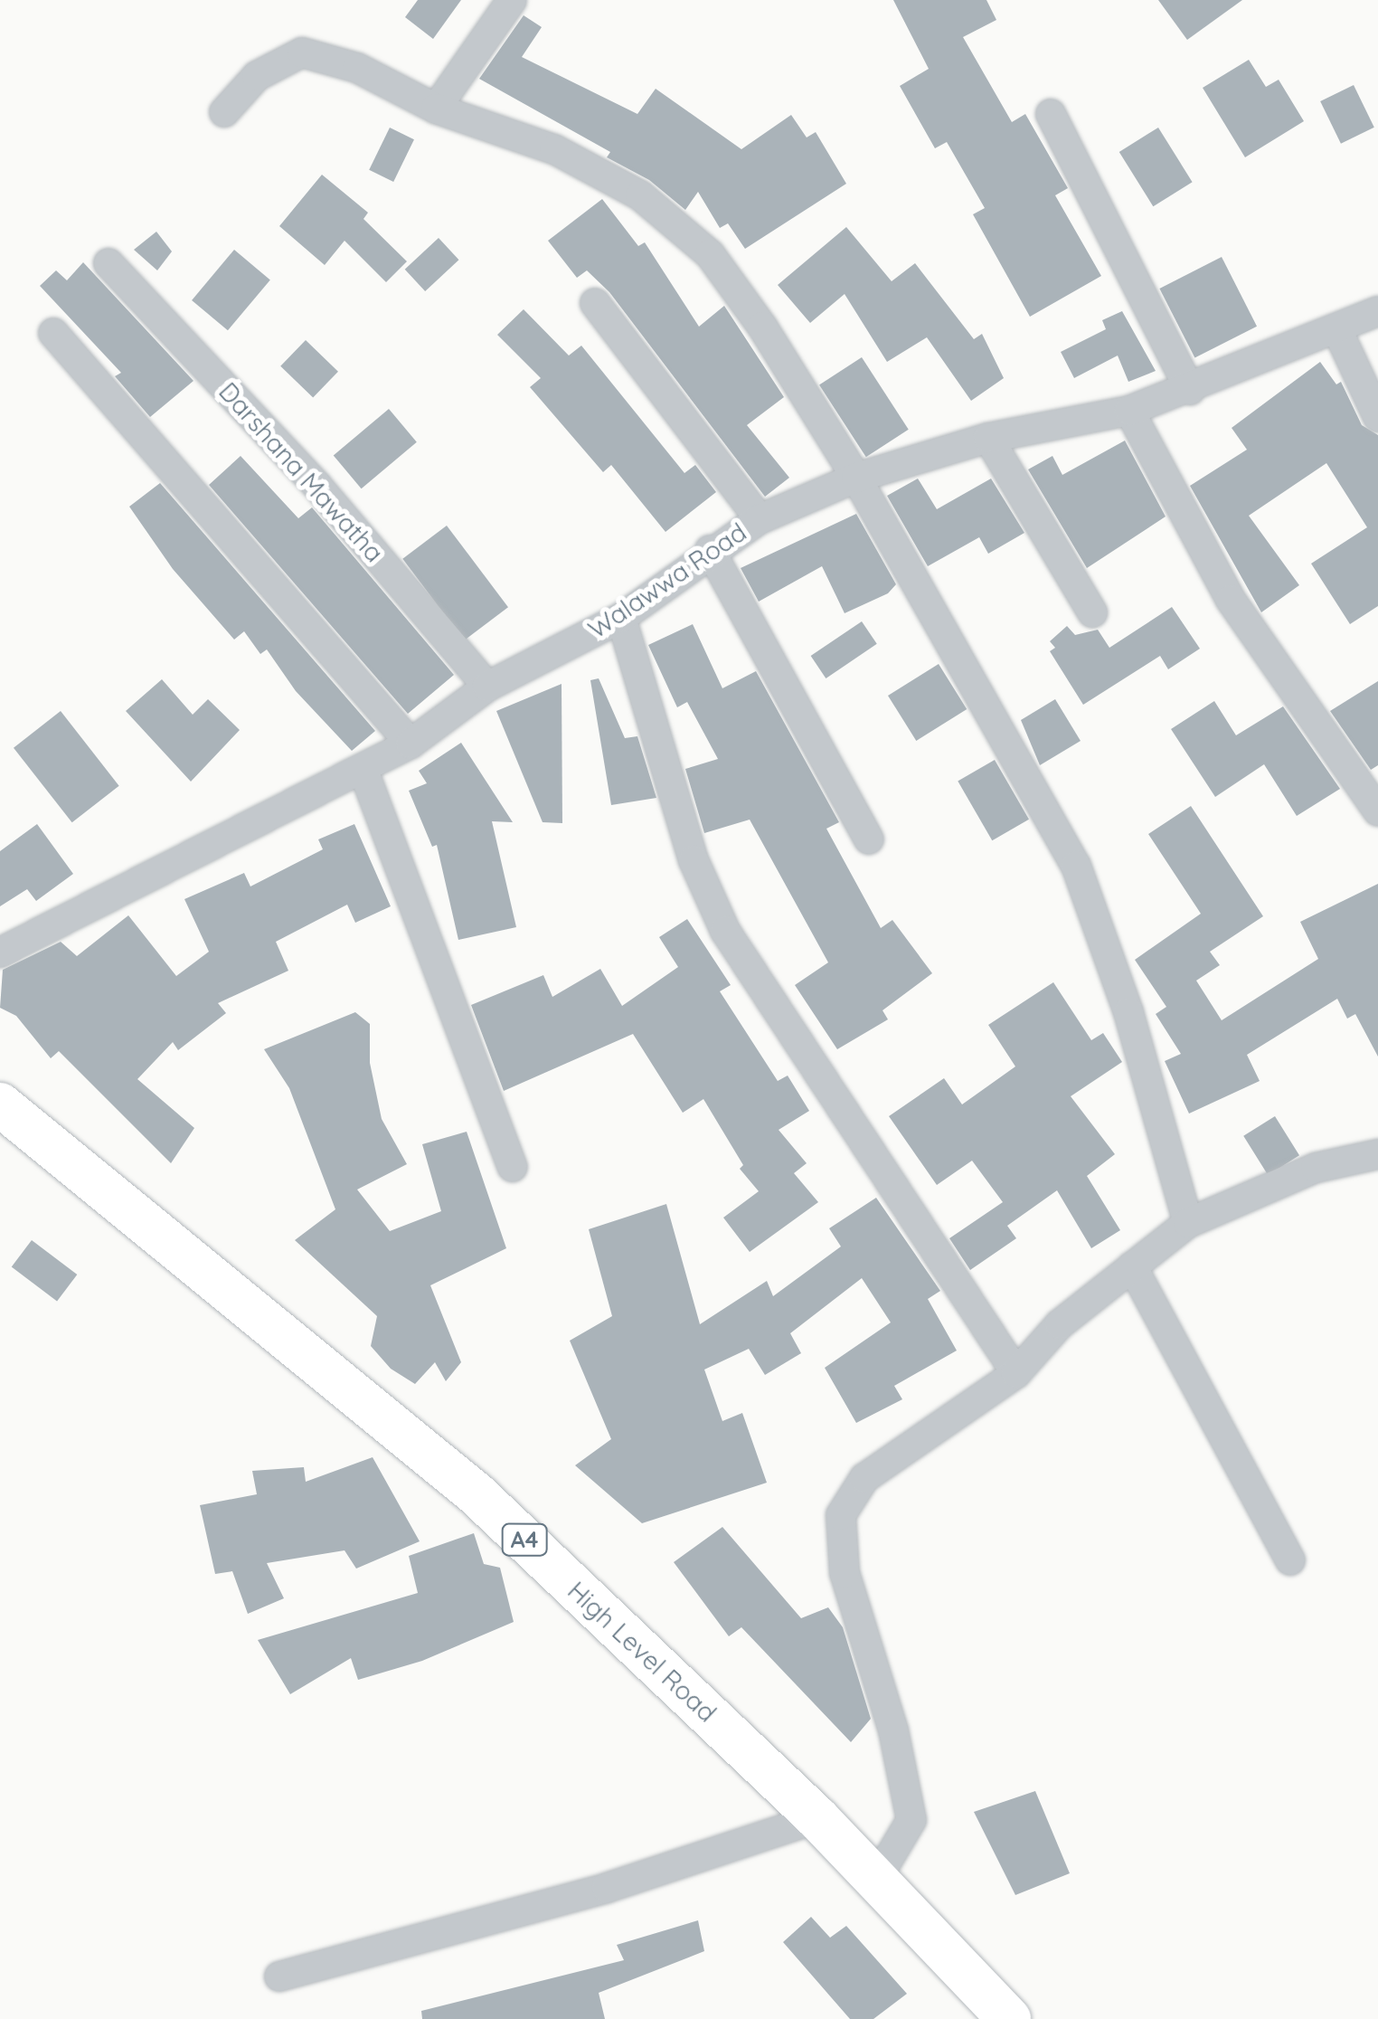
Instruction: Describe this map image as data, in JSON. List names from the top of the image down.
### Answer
{
  "streets": {
    "highway": ["A4", "High Level Road"],
    "street": ["Darshana Mawatha", "Walawwa Road"]
  },
  "crossings": [
    ["Darshana Mawatha", "Walawwa Road"]
  ]
}
